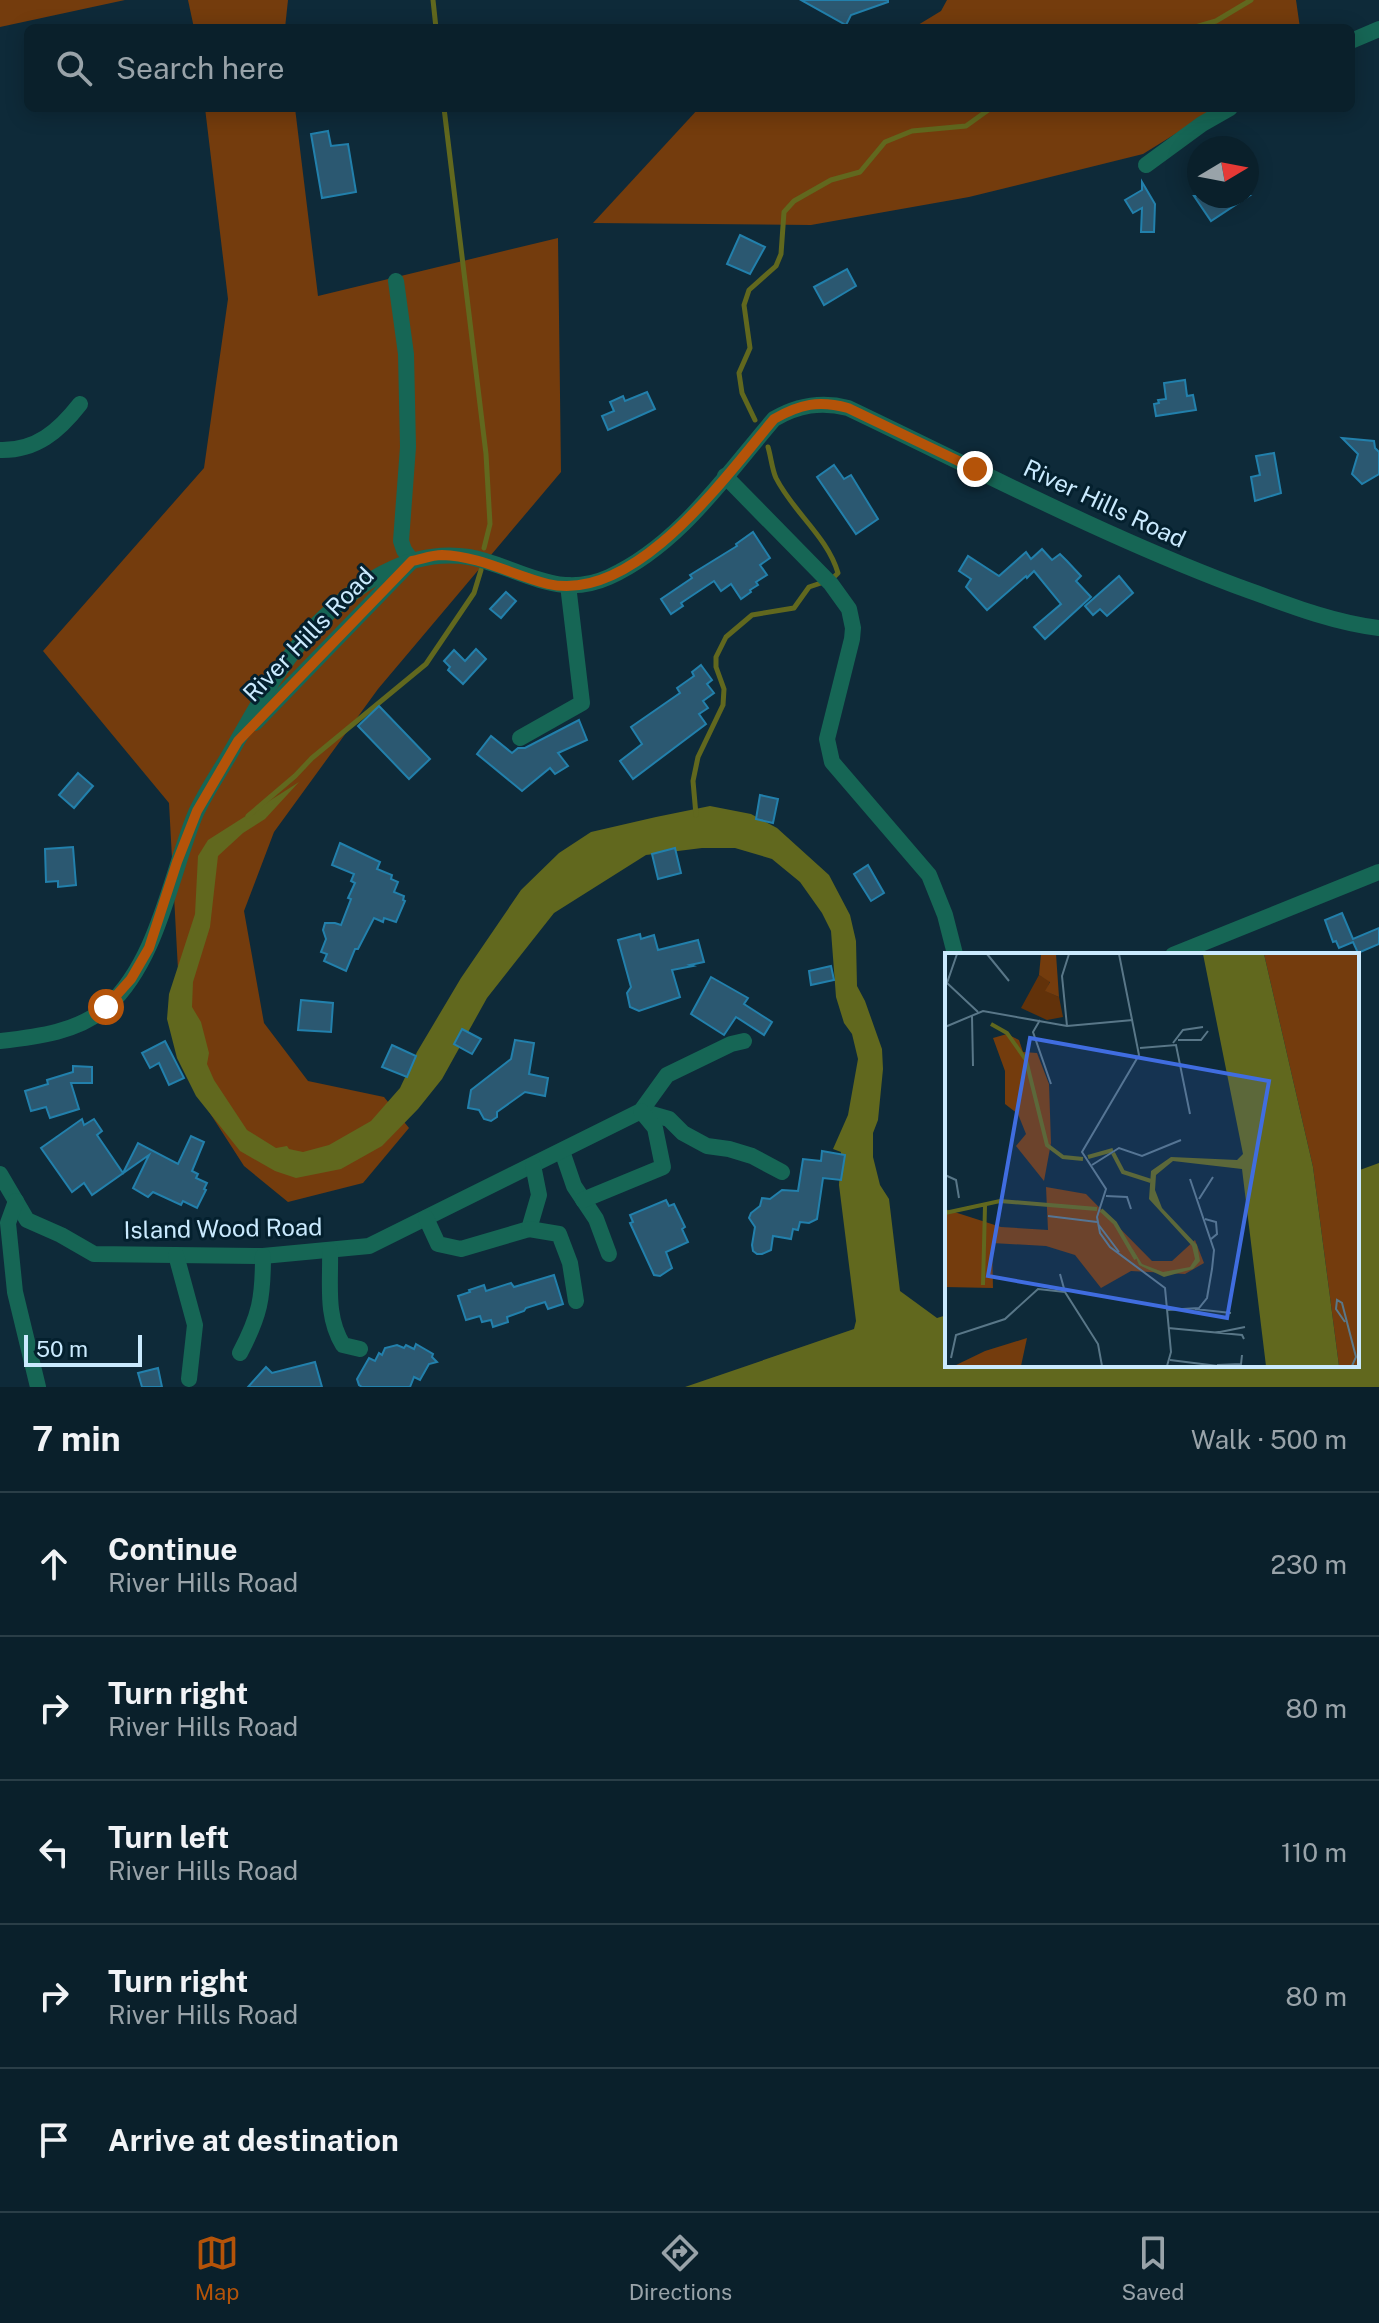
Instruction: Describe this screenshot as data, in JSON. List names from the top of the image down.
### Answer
{
  "streets": {
    "street": ["River Hills Road", "Island Wood Road"]
  },
  "scale_bar": "50 m",
  "north": "right",
  "page": {
    "search": "Search here",
    "scale": "50 m",
    "heading": ["7 min", "Walk · 500 m"],
    "list": [
      ["Continue", "River Hills Road", "230 m"],
      ["Turn right", "River Hills Road", "80 m"],
      ["Turn left", "River Hills Road", "110 m"],
      ["Turn right", "River Hills Road", "80 m"],
      "Arrive at destination"
    ],
    "nav": ["Map", "Directions", "Saved"]
  }
}
